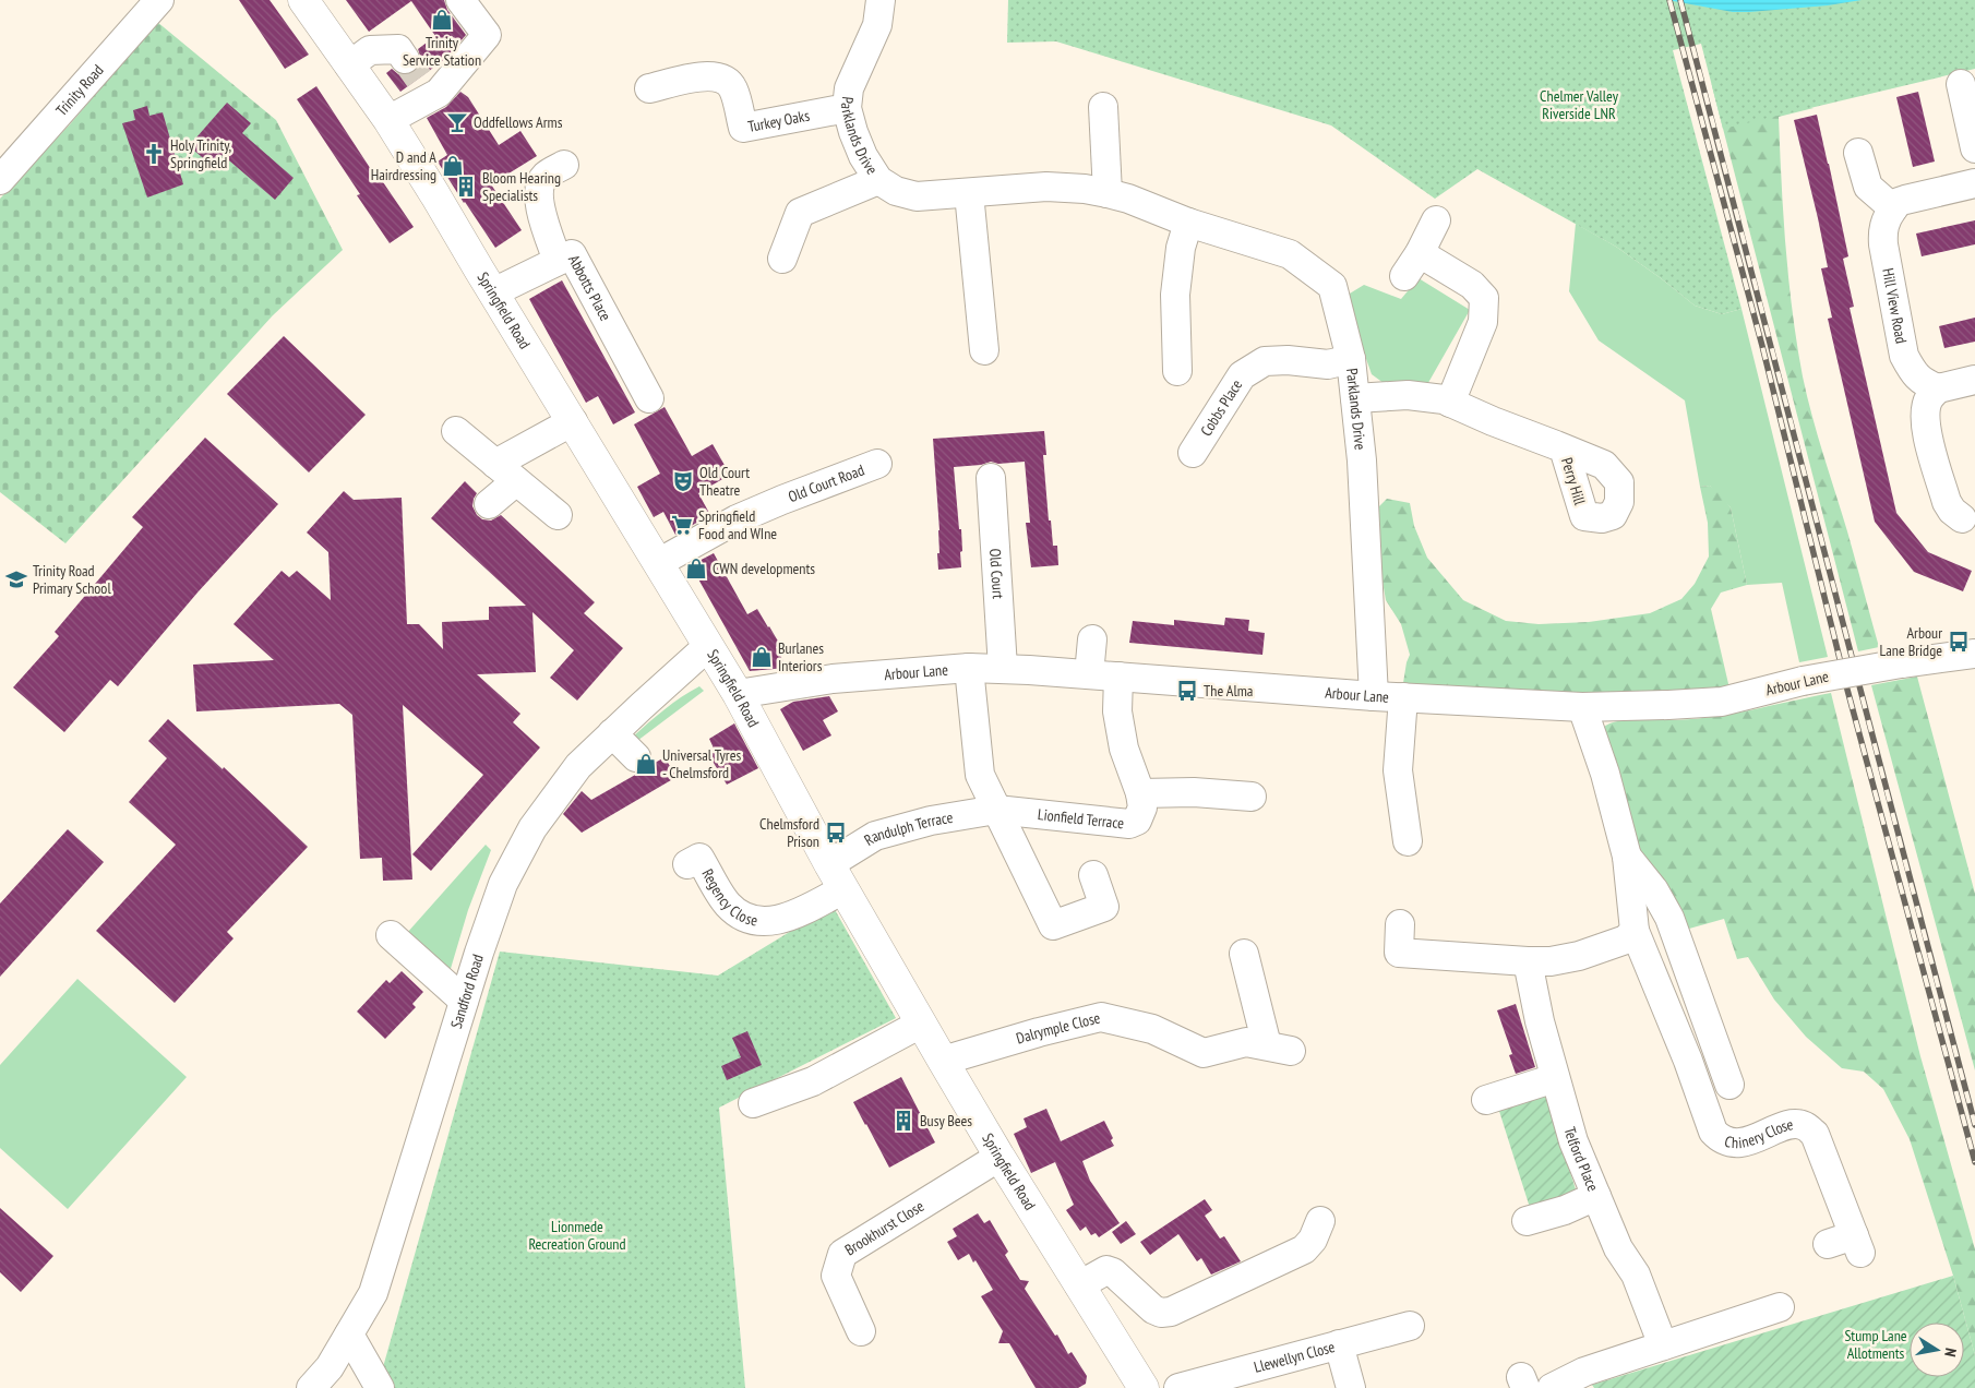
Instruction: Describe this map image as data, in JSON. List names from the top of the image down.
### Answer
{
  "streets": {
    "main road": ["Springfield Road"],
    "street": [
      "Trinity Road",
      "Turkey Oaks",
      "Parklands Drive",
      "Abbotts Place",
      "Hill View Road",
      "Cobbs Place",
      "Perry Hill",
      "Old Court Road",
      "Old Court",
      "Arbour Lane",
      "Lionfield Terrace",
      "Randulph Terrace",
      "Regency Close",
      "Sandford Road",
      "Dalrymple Close",
      "Chinery Close",
      "Telford Place",
      "Brookhurst Close",
      "Llewellyn Close"
    ]
  },
  "crossings": [
    ["Turkey Oaks", "Parklands Drive"],
    ["Parklands Drive", "Cobbs Place"],
    ["Parklands Drive", "Perry Hill"],
    ["Parklands Drive", "Arbour Lane"],
    ["Abbotts Place", "Springfield Road"],
    ["Springfield Road", "Old Court Road"],
    ["Springfield Road", "Arbour Lane"],
    ["Springfield Road", "Randulph Terrace"],
    ["Springfield Road", "Regency Close"],
    ["Springfield Road", "Sandford Road"],
    ["Springfield Road", "Dalrymple Close"],
    ["Springfield Road", "Brookhurst Close"],
    ["Old Court", "Arbour Lane"],
    ["Arbour Lane", "Lionfield Terrace"],
    ["Lionfield Terrace", "Randulph Terrace"],
    ["Randulph Terrace", "Regency Close"]
  ],
  "parks": ["Chelmer Valley Riverside LNR", "Lionmede Recreation Ground", "Stump Lane Allotments"],
  "places": {
    "shop": [
      "Trinity Service Station",
      "D and A Hairdressing",
      "CWN developments",
      "Burlanes Interiors",
      "Universal Tyres - Chelmsford"
    ],
    "bar": ["Oddfellows Arms"],
    "church": ["Holy Trinity, Springfield"],
    "building": ["Bloom Hearing Specialists", "Busy Bees"],
    "theatre": ["Old Court Theatre"],
    "supermarket": ["Springfield Food and WIne"],
    "school or university": ["Trinity Road Primary School"],
    "bus stop": ["Arbour Lane Bridge", "The Alma", "Chelmsford Prison"]
  },
  "north": "right"
}
